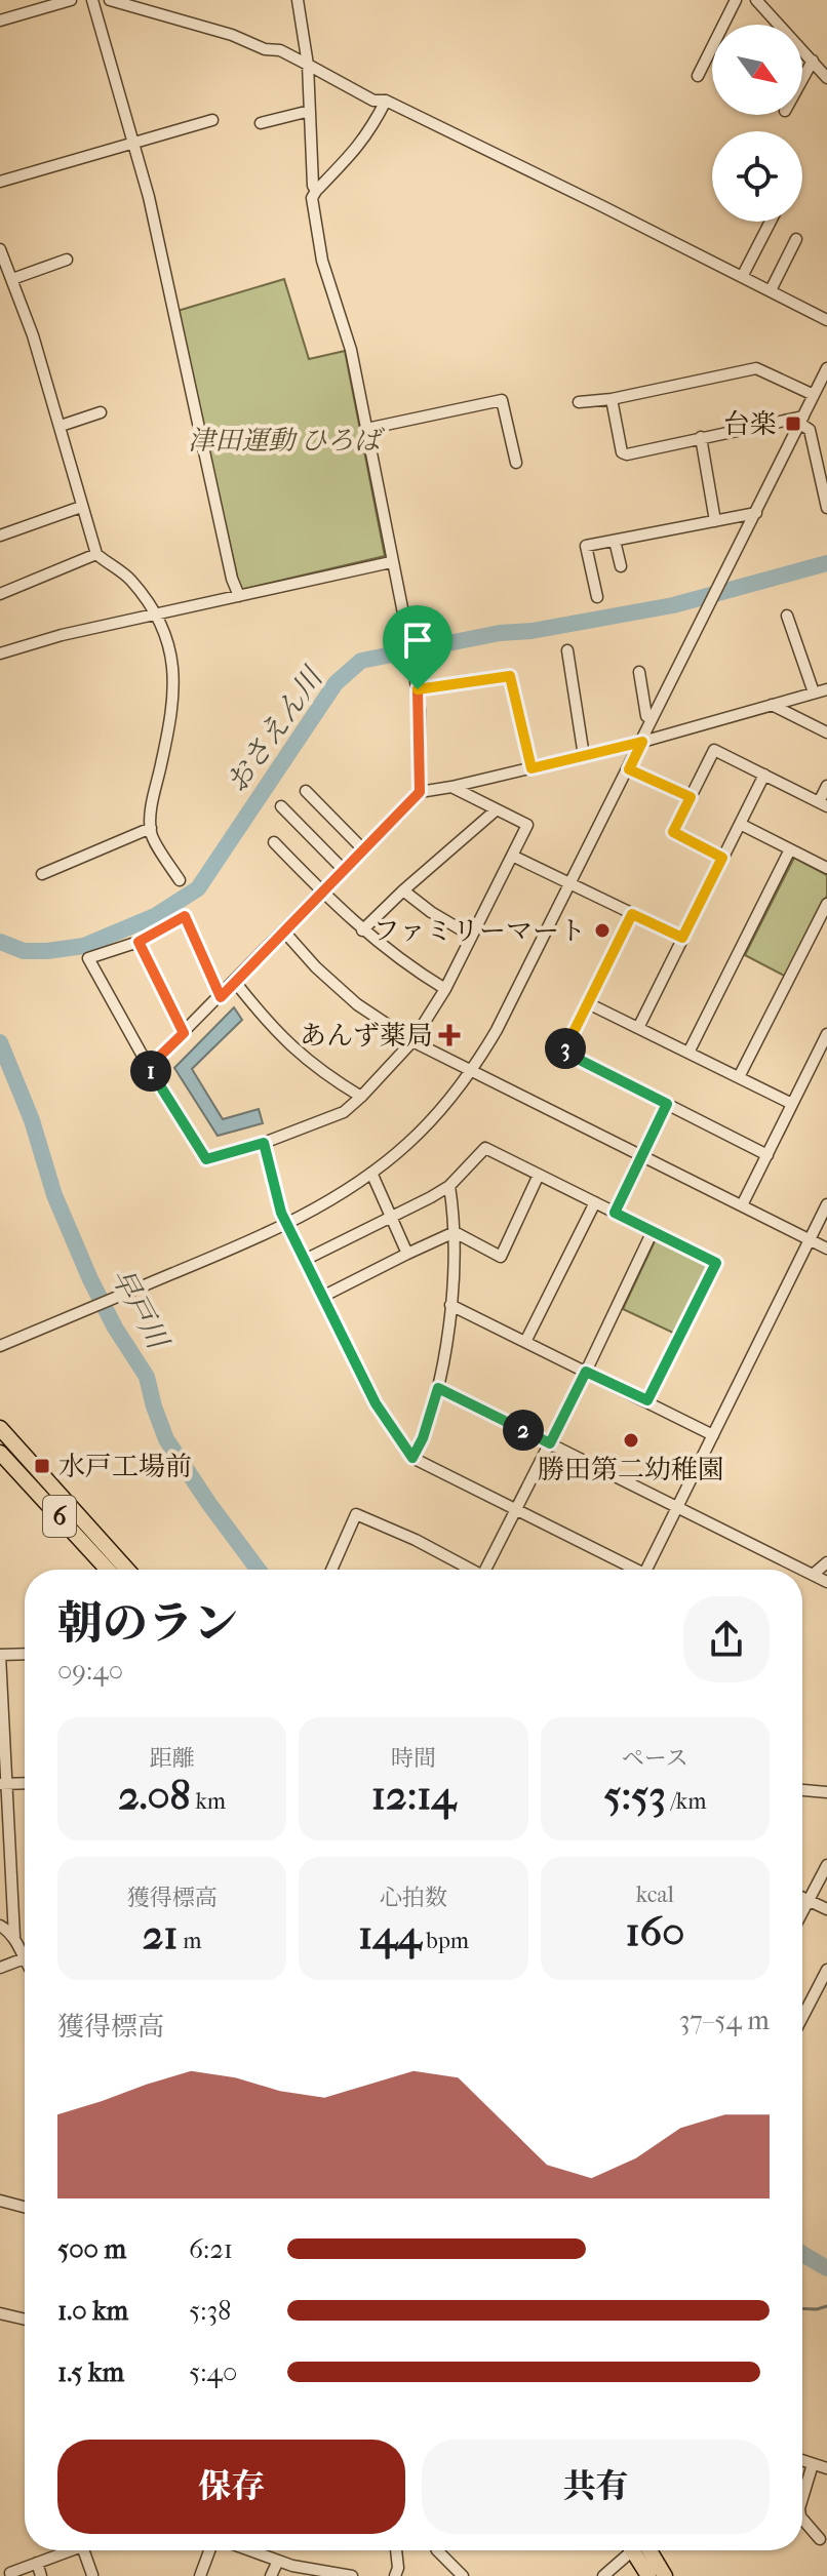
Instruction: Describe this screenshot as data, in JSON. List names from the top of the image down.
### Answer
{
  "streets": {
    "highway": ["6"]
  },
  "water": ["おさえん川", "早戸川"],
  "parks": ["津田運動 ひろば"],
  "places": {
    "transit": ["台楽", "水戸工場前"],
    "other": ["ファミリーマート", "勝田第二幼稚園"],
    "health": ["あんず薬局"]
  },
  "north": "bottom right",
  "page": {
    "pins": ["3", "1", "2"],
    "heading": ["朝のラン", "09:40"],
    "stats": [
      ["距離", "2.08 km"],
      ["時間", "12:14"],
      ["ペース", "5:53 /km"],
      ["獲得標高", "21 m"],
      ["心拍数", "144 bpm"],
      ["kcal", "160"]
    ],
    "chart": ["獲得標高", "37–54 m"],
    "list": [
      {
        "name": "500 m",
        "note": "6:21"
      },
      {
        "name": "1.0 km",
        "note": "5:38"
      },
      {
        "name": "1.5 km",
        "note": "5:40"
      }
    ],
    "buttons": ["保存", "共有"]
  }
}
